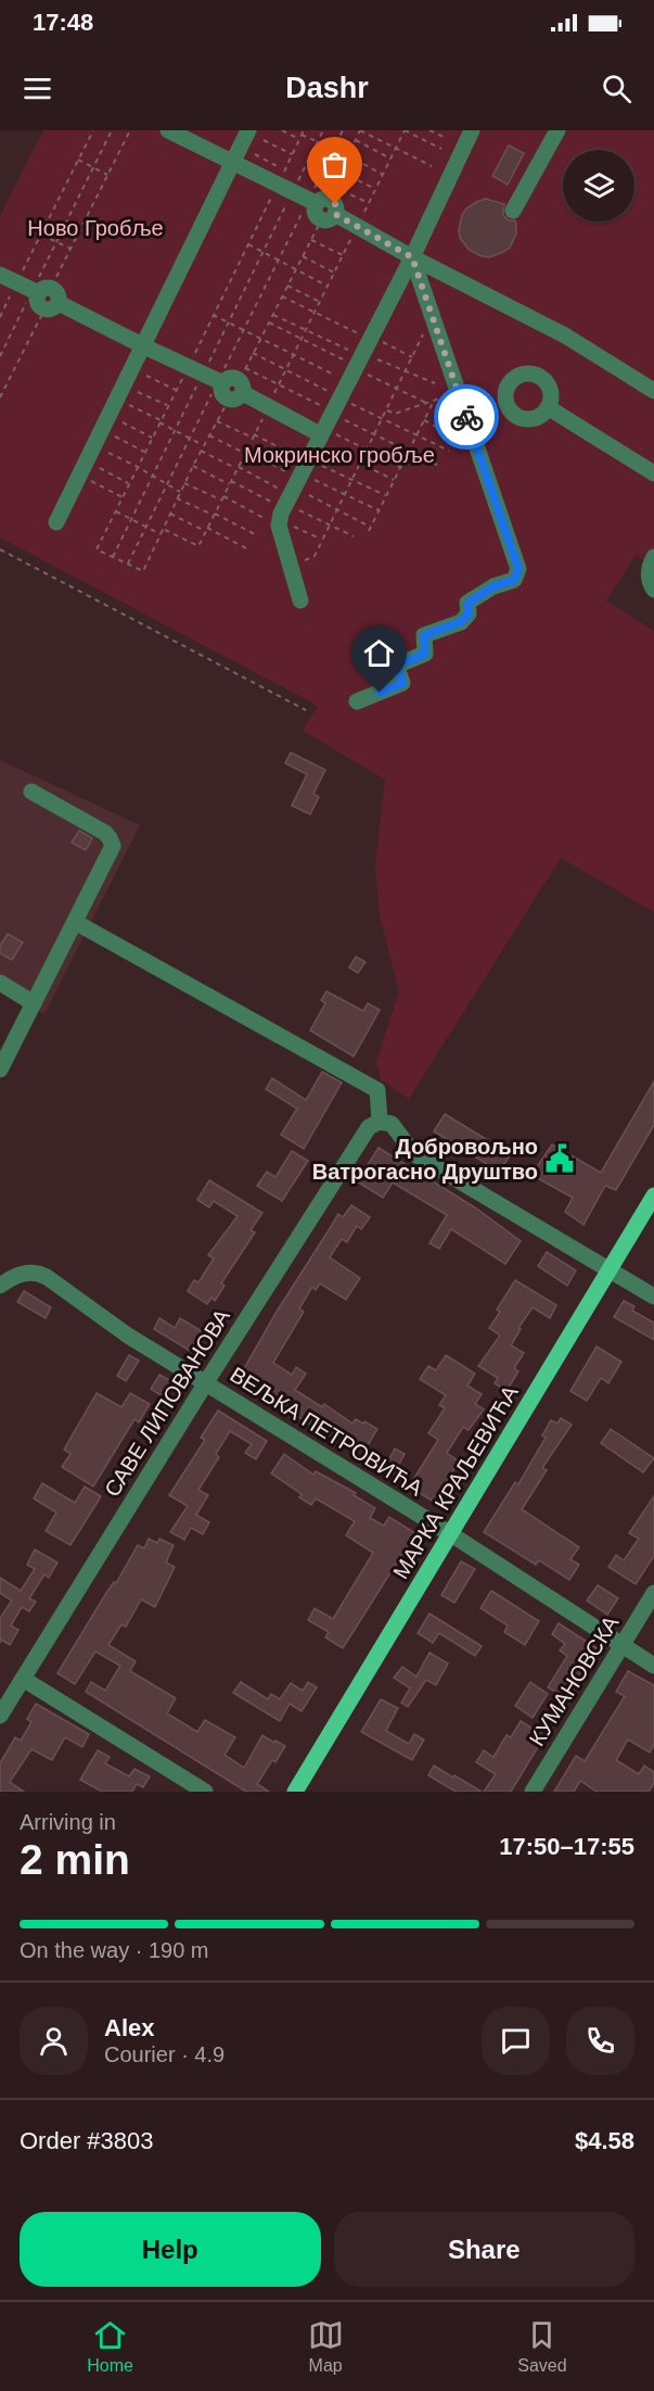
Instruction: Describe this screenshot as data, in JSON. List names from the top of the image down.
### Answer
{
  "streets": {
    "main road": ["МАРКА КРАЉЕВИЋА"],
    "street": ["САВЕ ЛИПОВАНОВА", "ВЕЉКА ПЕТРОВИЋА", "КУМАНОВСКА"]
  },
  "crossings": [
    ["САВЕ ЛИПОВАНОВА", "ВЕЉКА ПЕТРОВИЋА"],
    ["ВЕЉКА ПЕТРОВИЋА", "МАРКА КРАЉЕВИЋА"],
    ["ВЕЉКА ПЕТРОВИЋА", "КУМАНОВСКА"]
  ],
  "parks": ["Ново Гробље", "Мокринско гробље"],
  "places": {
    "public building": ["Добровољно Ватрогасно Друштво"]
  },
  "page": {
    "status": "17:48",
    "header": "Dashr",
    "heading": ["2 min", "Arriving in", "17:50–17:55"],
    "panel": [
      "Alex",
      "Courier · 4.9",
      "Order #3803",
      "$4.58"
    ],
    "bar": "On the way · 190 m",
    "buttons": ["Help", "Share"],
    "tabs": ["Home", "Map", "Saved"]
  }
}
